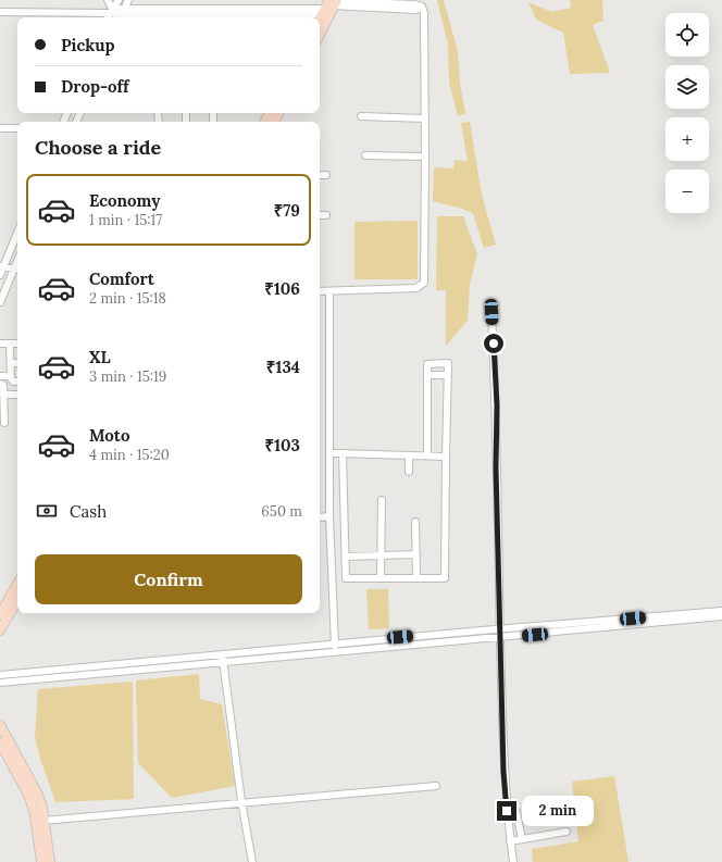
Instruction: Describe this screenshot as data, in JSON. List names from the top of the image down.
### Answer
{
  "page": {
    "map_buttons": ["+", "−"],
    "banner": ["Pickup", "Drop-off"],
    "heading": "Choose a ride",
    "list": [
      {
        "name": "Economy",
        "note": "1 min · 15:17",
        "value": "₹79"
      },
      {
        "name": "Comfort",
        "note": "2 min · 15:18",
        "value": "₹106"
      },
      {
        "name": "XL",
        "note": "3 min · 15:19",
        "value": "₹134"
      },
      {
        "name": "Moto",
        "note": "4 min · 15:20",
        "value": "₹103"
      }
    ],
    "pay": ["Cash", "650 m"],
    "buttons": "Confirm",
    "bubble": "2 min"
  }
}
